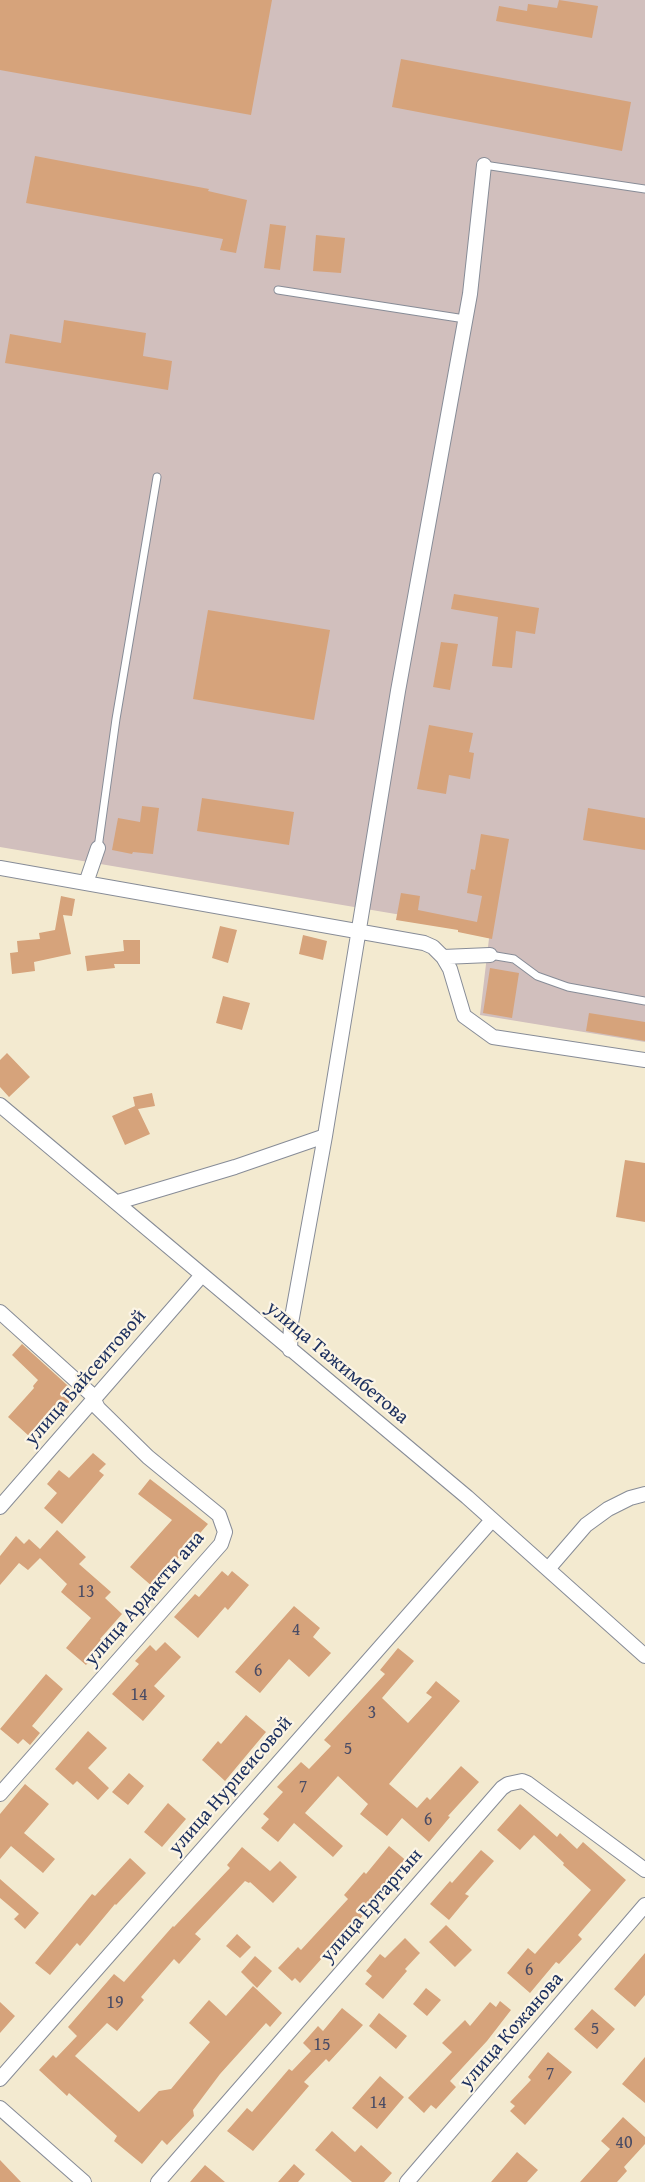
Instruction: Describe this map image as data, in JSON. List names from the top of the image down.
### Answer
{
  "streets": {
    "street": [
      "улица Тажимбетова",
      "улица Байсеитовой",
      "улица Ардакты ана",
      "улица Нурпеисовой",
      "улица Ертаргын",
      "улица Кожанова"
    ]
  },
  "crossings": [
    ["улица Тажимбетова", "улица Байсеитовой"],
    ["улица Тажимбетова", "улица Нурпеисовой"],
    ["улица Байсеитовой", "улица Ардакты ана"]
  ],
  "house_numbers": [
    "13",
    "4",
    "6",
    "14",
    "3",
    "5",
    "7",
    "6",
    "6",
    "19",
    "5",
    "15",
    "7",
    "14",
    "40"
  ]
}
